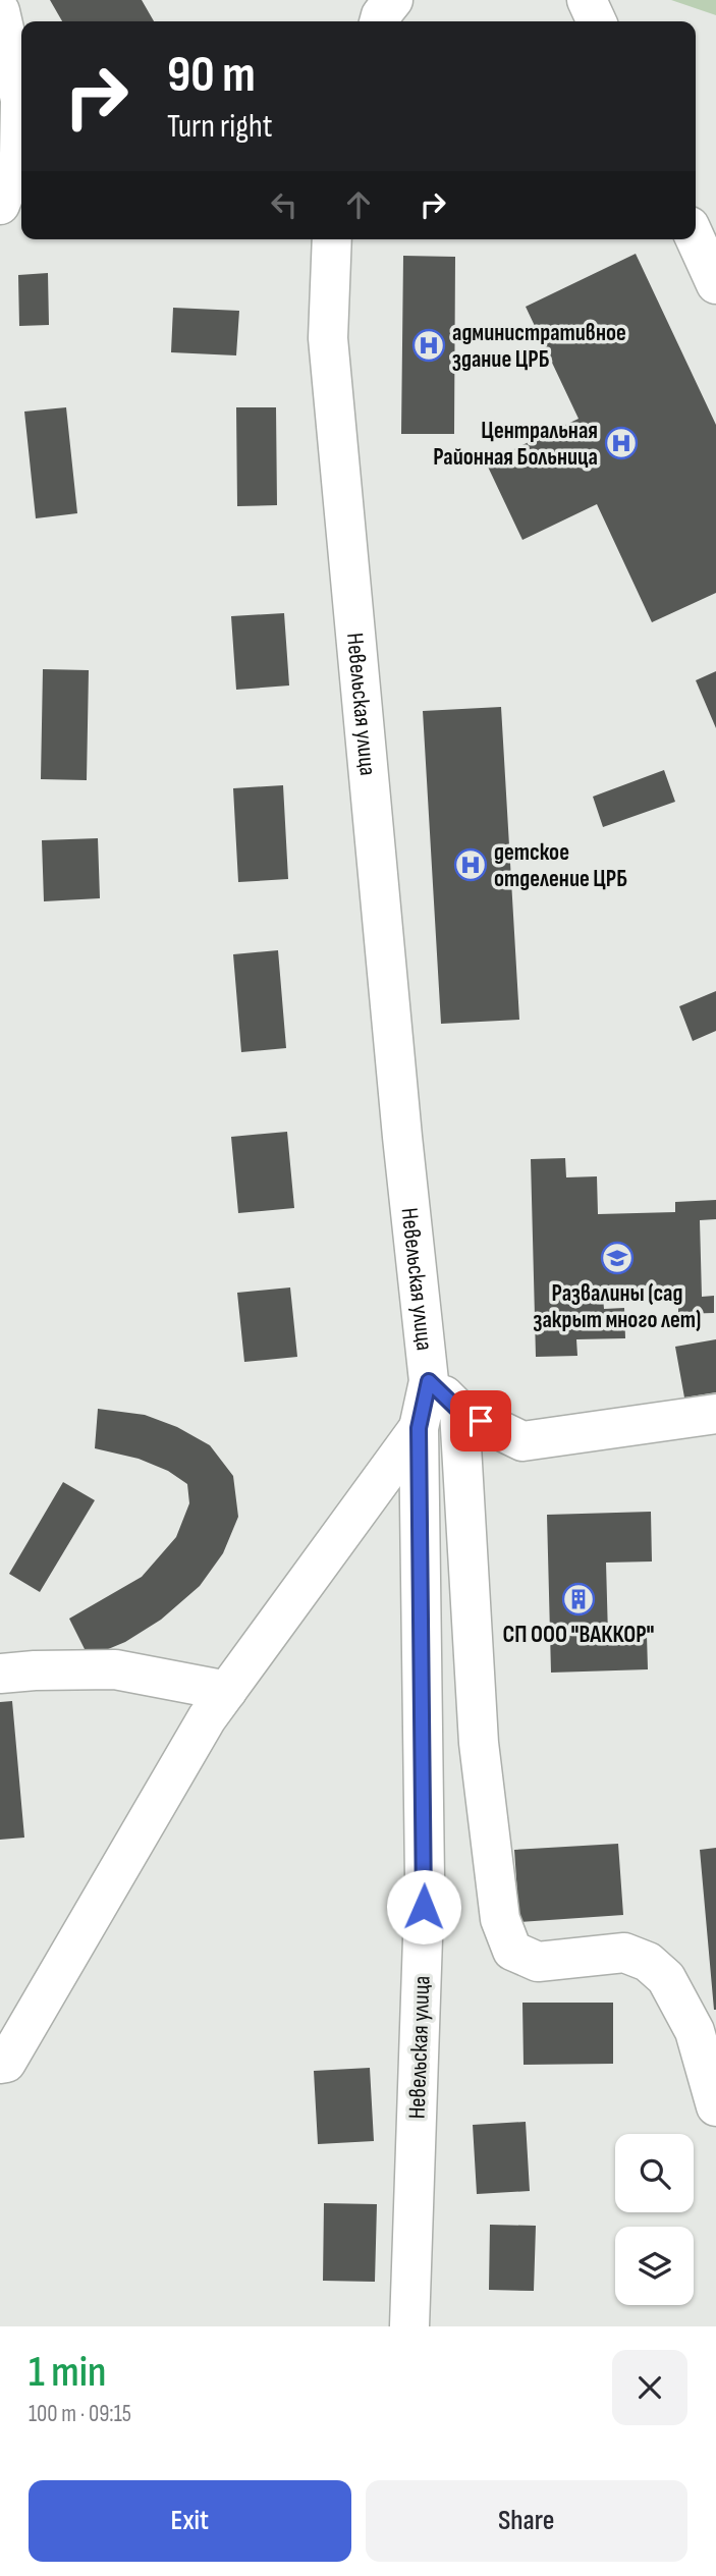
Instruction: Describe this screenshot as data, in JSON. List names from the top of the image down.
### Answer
{
  "streets": {
    "street": ["Невельская улица"]
  },
  "places": {
    "hospital": ["административное здание ЦРБ", "Центральная Районная Больница", "детское отделение ЦРБ"],
    "school or university": ["Развалины (сад закрыт много лет)"],
    "building": ["СП ООО \"ВАККОР\""]
  },
  "page": {
    "turn": ["90 m", "Turn right"],
    "heading": ["1 min", "100 m · 09:15"],
    "buttons": ["Exit", "Share"]
  }
}
